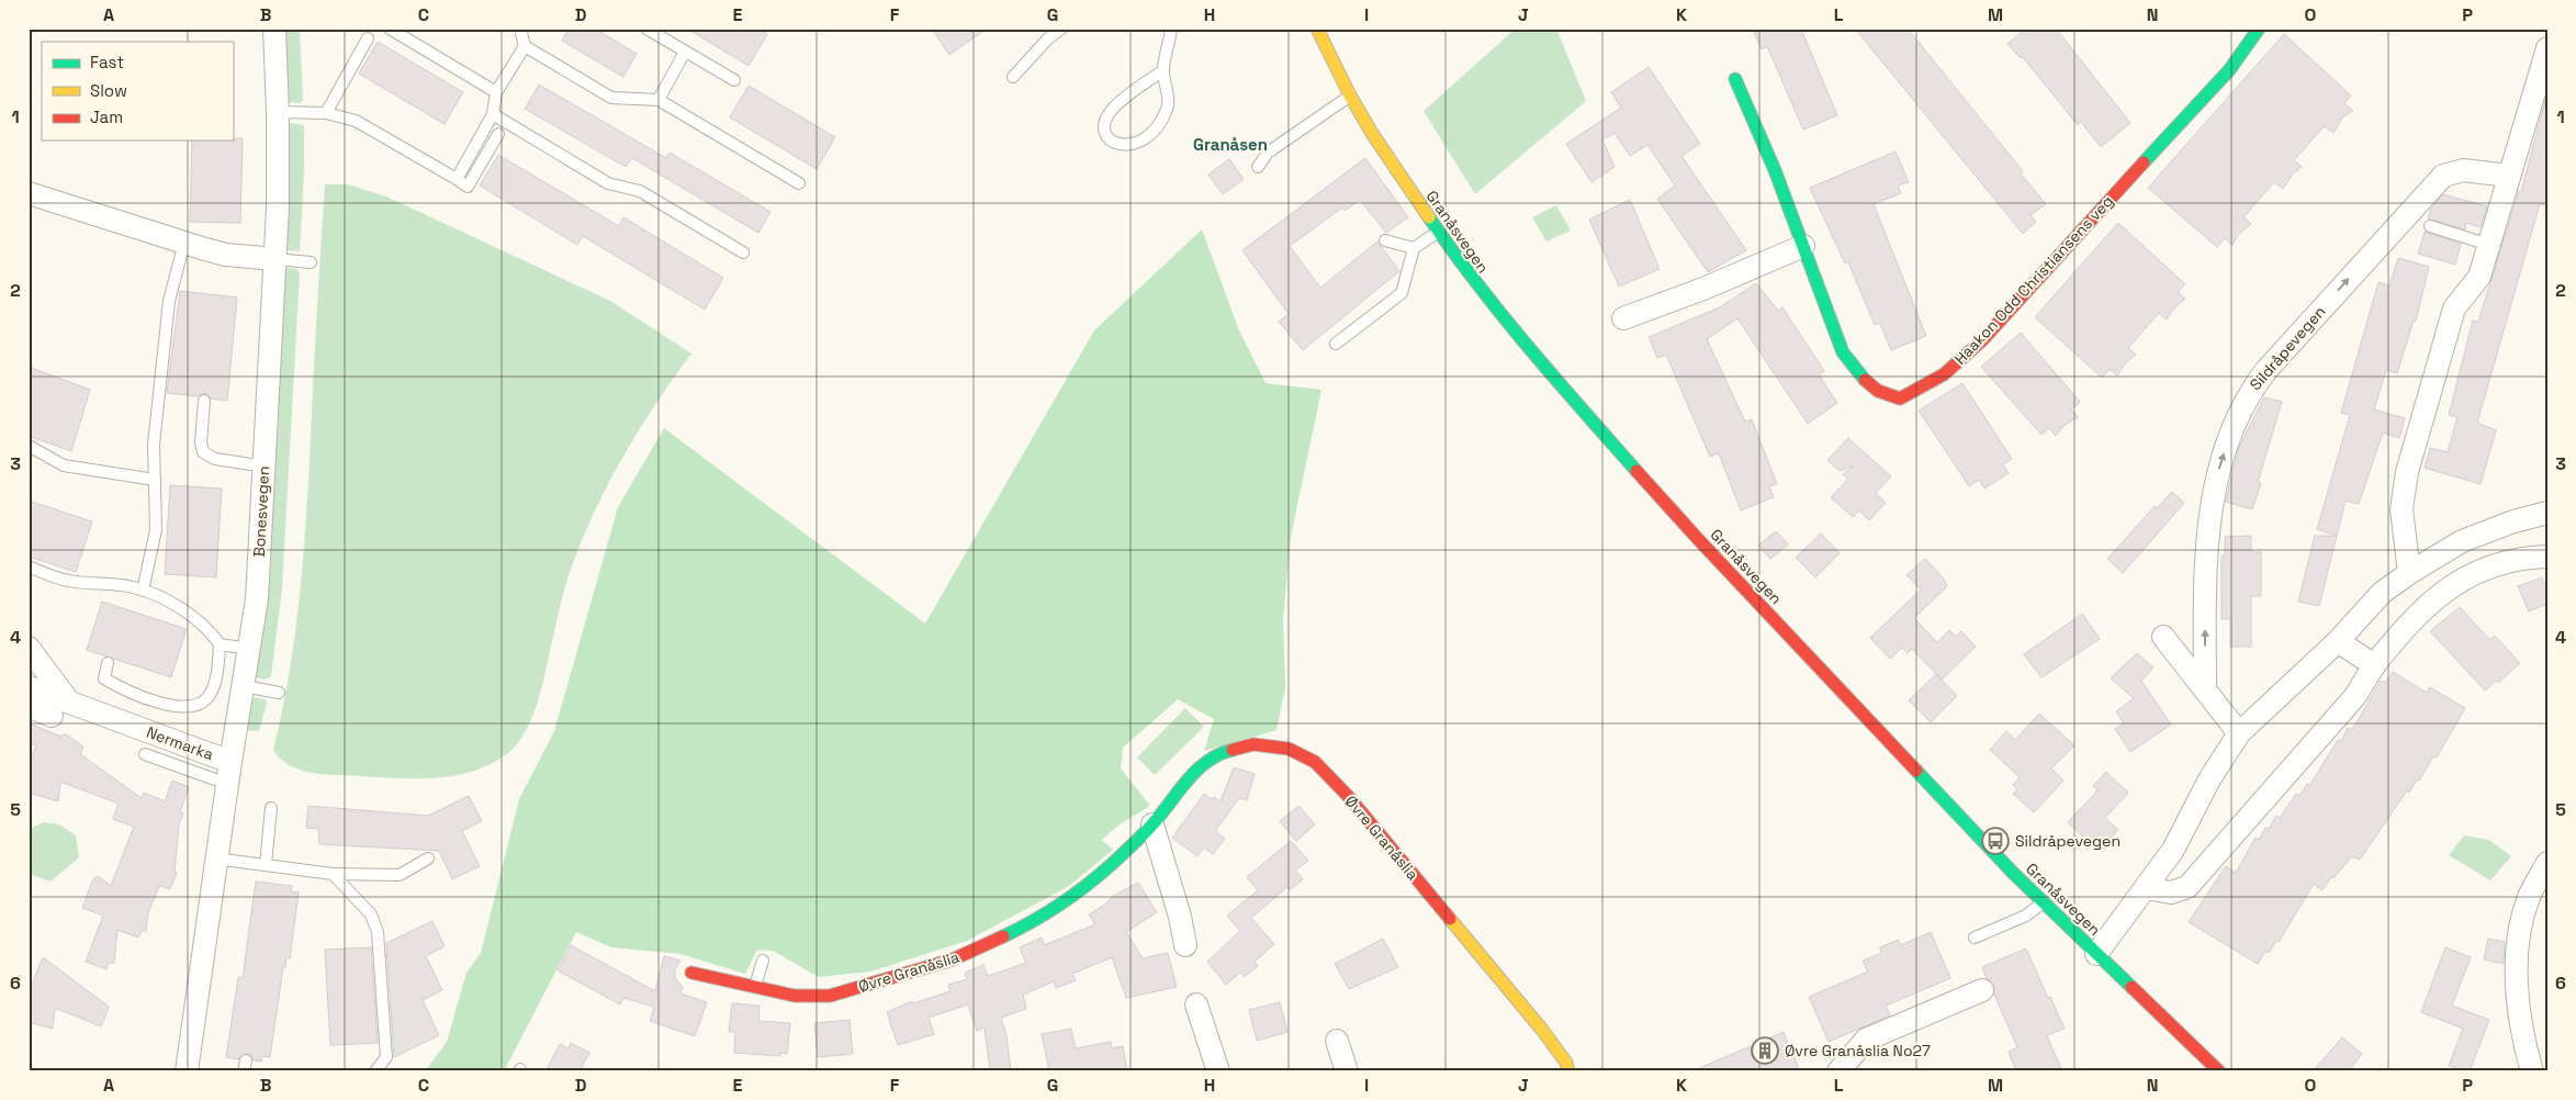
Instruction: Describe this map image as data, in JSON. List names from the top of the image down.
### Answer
{
  "streets": {
    "street": [
      "Granåsvegen",
      "Haakon Odd Christiansens veg",
      "Sildråpevegen",
      "Bonesvegen",
      "Nermarka",
      "Øvre Granåslia"
    ]
  },
  "crossings": [
    ["Bonesvegen", "Nermarka"]
  ],
  "districts": ["Granåsen"],
  "places": {
    "bus stop": ["Sildråpevegen"],
    "building": ["Øvre Granåslia No27"]
  },
  "legend": ["Fast", "Slow", "Jam"],
  "grid": {
    "columns": [
      "A",
      "B",
      "C",
      "D",
      "E",
      "F",
      "G",
      "H",
      "I",
      "J",
      "K",
      "L",
      "M",
      "N",
      "O",
      "P"
    ],
    "rows": [
      "1",
      "2",
      "3",
      "4",
      "5",
      "6"
    ]
  }
}
